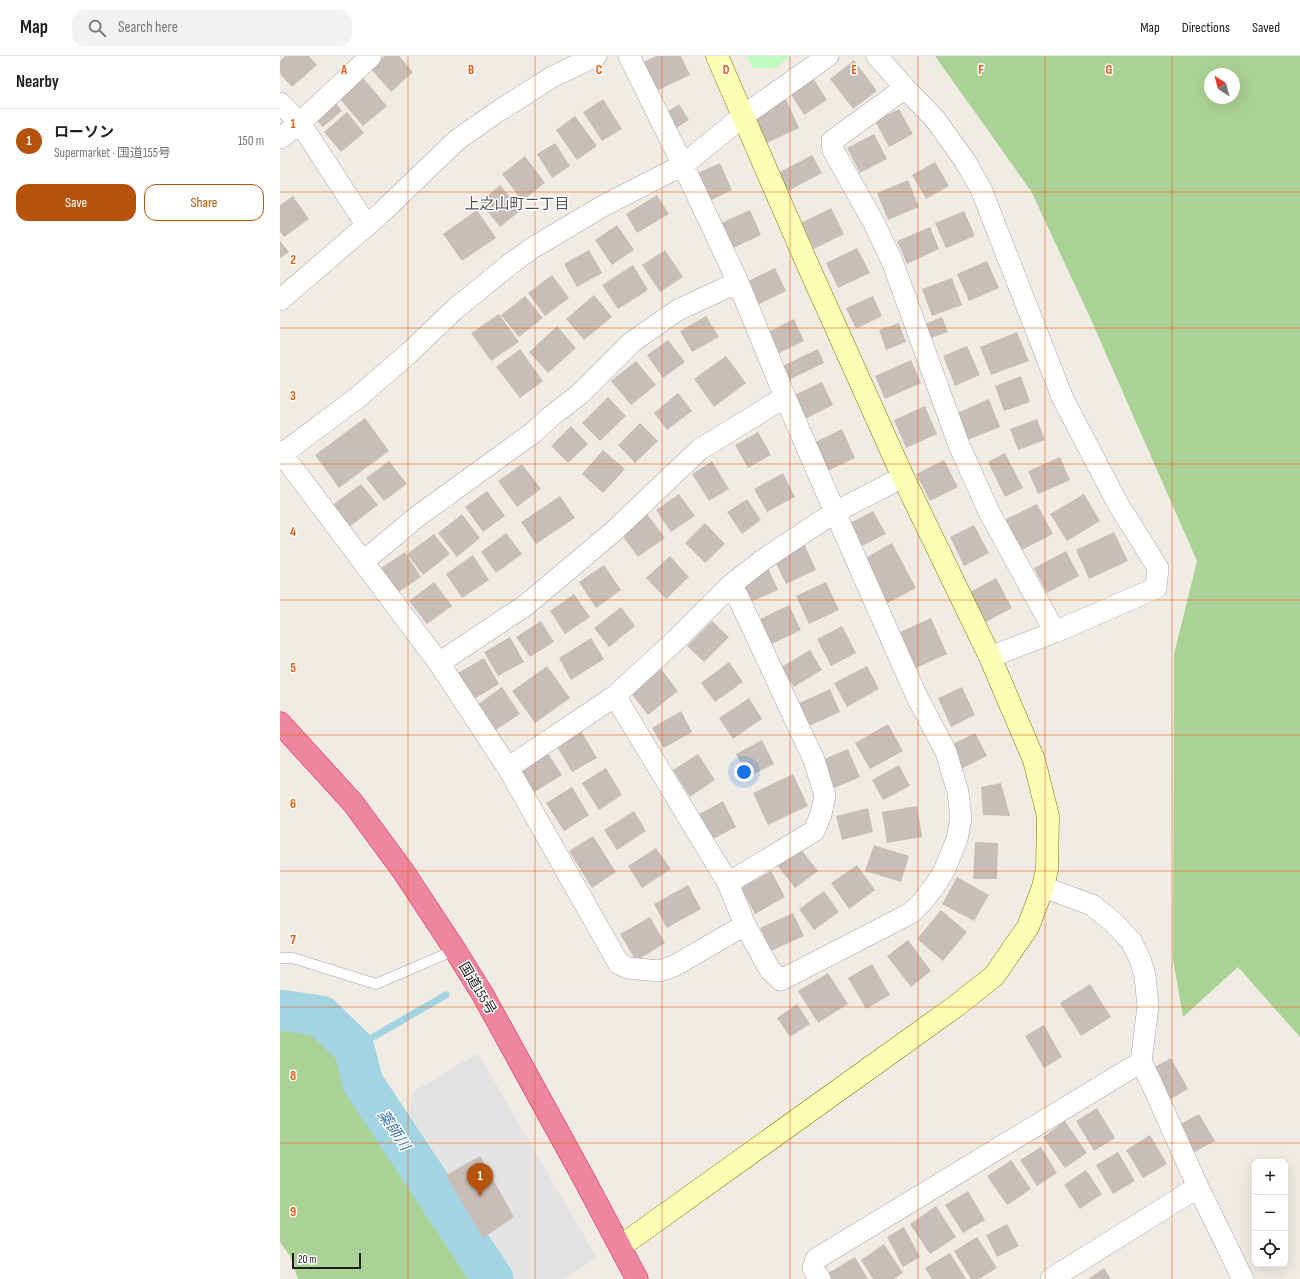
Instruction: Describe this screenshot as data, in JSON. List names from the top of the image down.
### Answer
{
  "streets": {
    "highway": ["国道155号"]
  },
  "districts": ["上之山町二丁目"],
  "water": ["薬師川"],
  "scale_bar": "20 m",
  "north": "top left",
  "page": {
    "header": "Map",
    "search": "Search here",
    "nav": ["Map", "Directions", "Saved"],
    "heading": "Nearby",
    "list": [
      {
        "mark": "1",
        "name": "ローソン",
        "note": "Supermarket · 国道155号",
        "value": "150 m"
      }
    ],
    "buttons": ["Save", "Share"],
    "map_buttons": ["+", "−"],
    "pins": "1",
    "scale": "20 m"
  },
  "grid": {
    "columns": [
      "A",
      "B",
      "C",
      "D",
      "E",
      "F",
      "G"
    ],
    "rows": [
      "1",
      "2",
      "3",
      "4",
      "5",
      "6",
      "7",
      "8",
      "9"
    ]
  }
}
